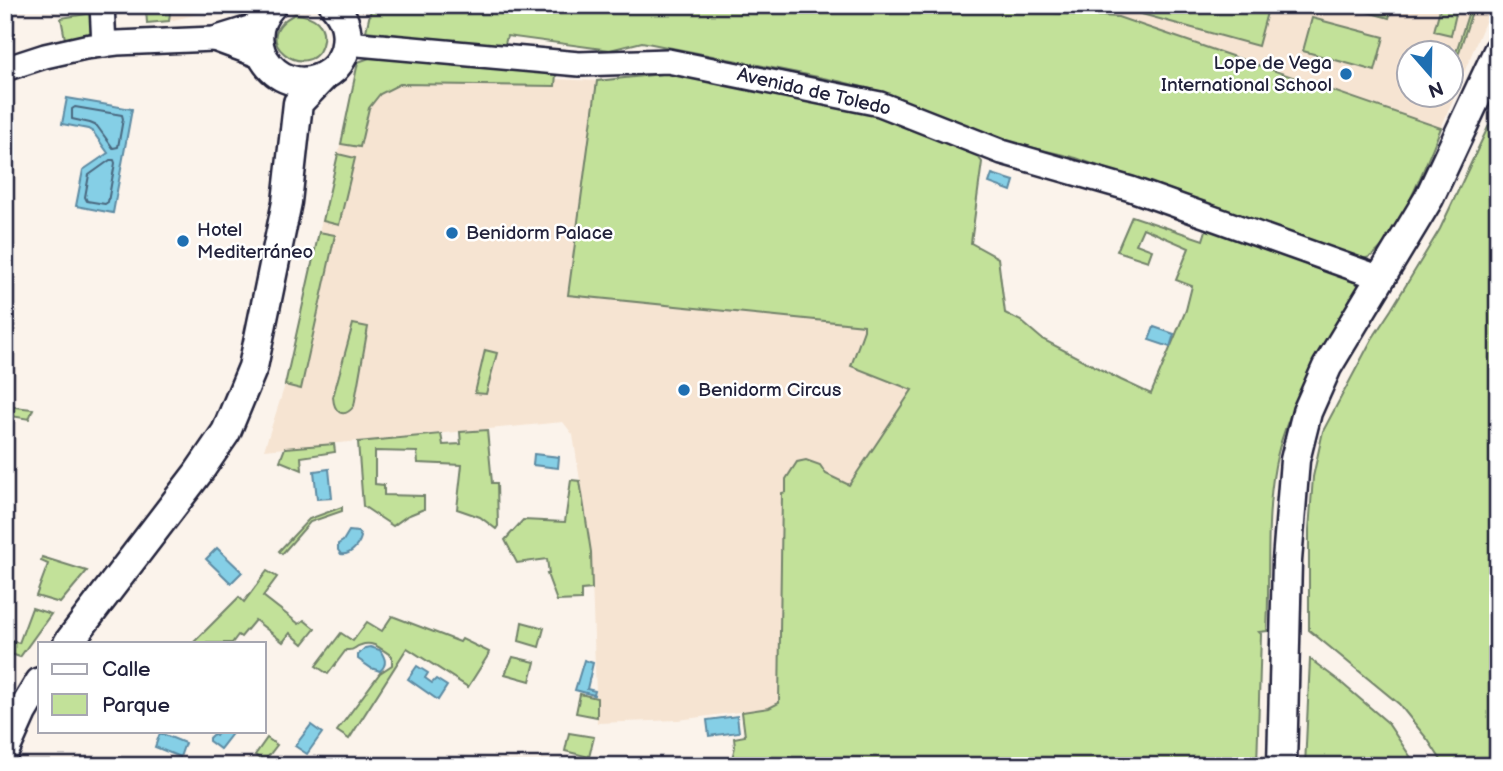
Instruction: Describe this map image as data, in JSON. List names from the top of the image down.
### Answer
{
  "streets": {
    "street": ["Avenida de Toledo"]
  },
  "places": [
    "Lope de Vega International School",
    "Benidorm Palace",
    "Hotel Mediterráneo",
    "Benidorm Circus"
  ],
  "legend": ["Calle", "Parque"],
  "north": "bottom"
}
